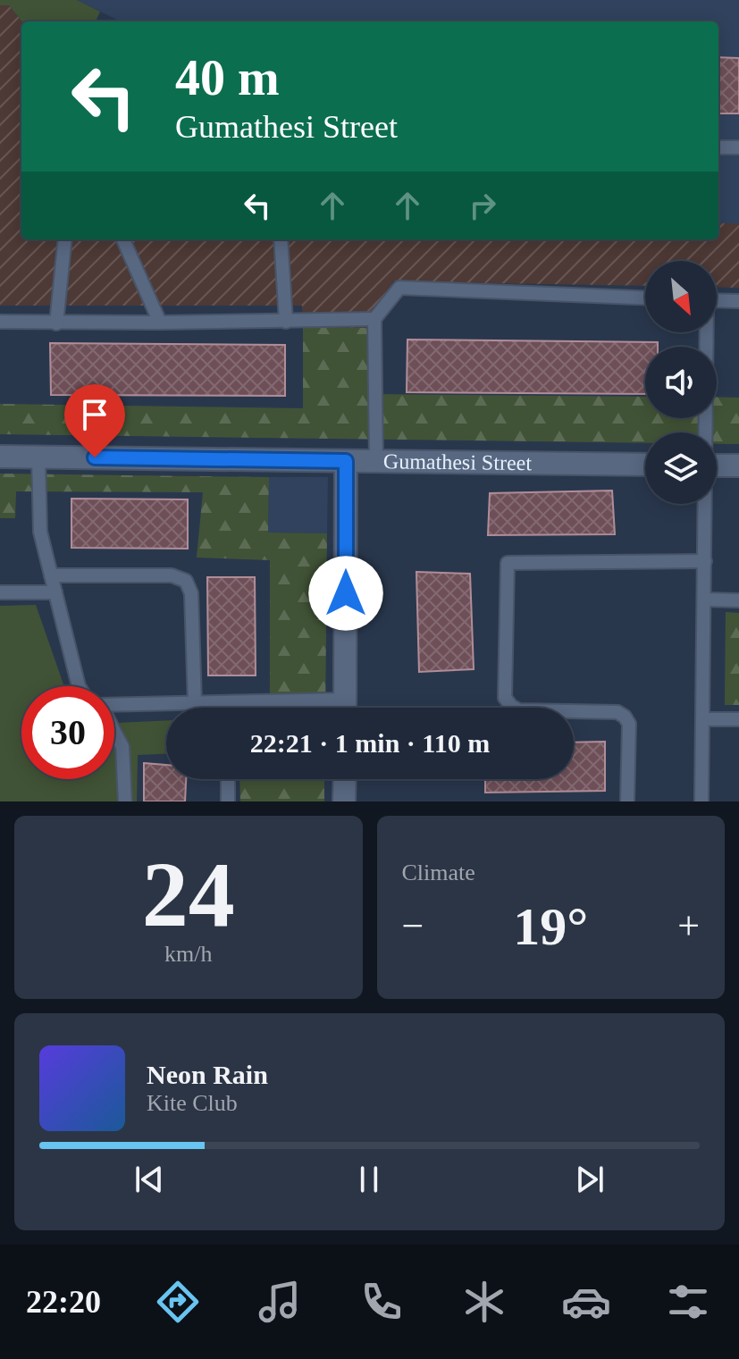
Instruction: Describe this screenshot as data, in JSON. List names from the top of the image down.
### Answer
{
  "streets": {
    "street": ["Gumathesi Street"]
  },
  "north": "bottom right",
  "page": {
    "turn": ["40 m", "Gumathesi Street"],
    "limit": "30",
    "trip": "22:21 · 1 min · 110 m",
    "tile": [
      ["24", "km/h"],
      "Climate"
    ],
    "heat": ["−", "19°", "+"],
    "song": ["Neon Rain", "Kite Club"],
    "tabs": "22:20"
  }
}
